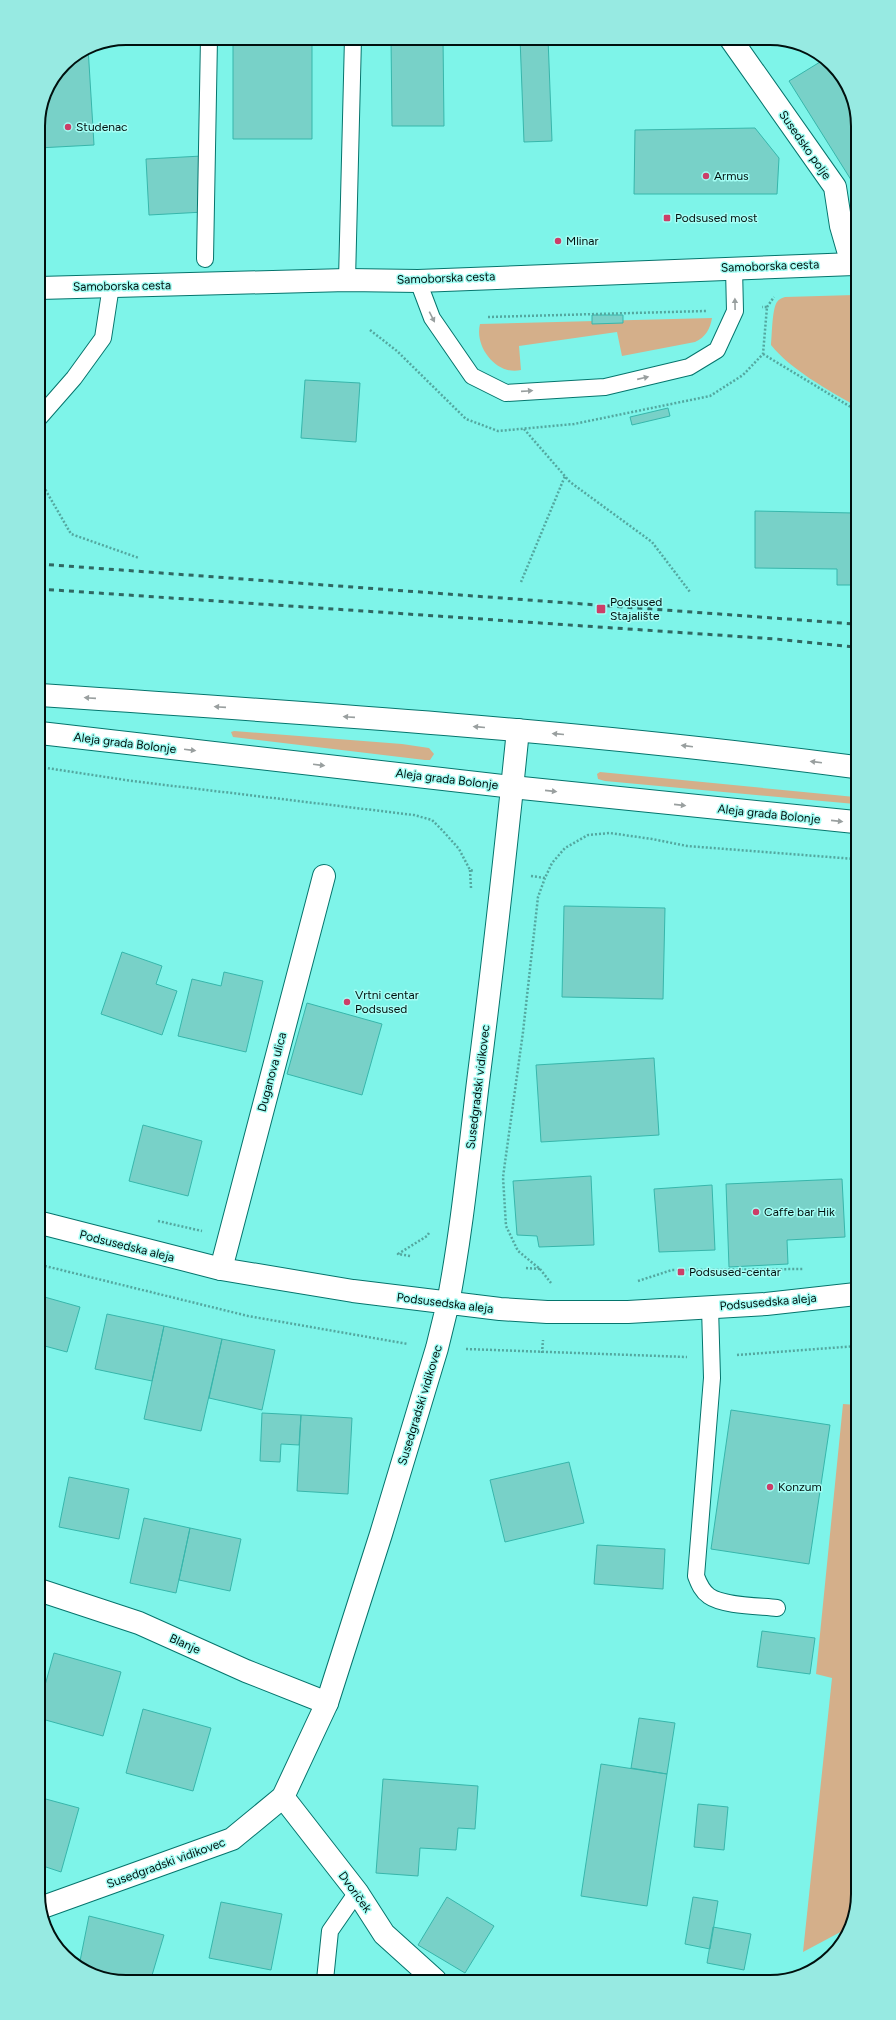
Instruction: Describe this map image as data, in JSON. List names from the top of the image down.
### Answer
{
  "streets": {
    "street": [
      "Susedsko polje",
      "Samoborska cesta",
      "Aleja grada Bolonje",
      "Duganova ulica",
      "Susedgradski vidikovec",
      "Podsusedska aleja",
      "Blanje",
      "Dvoriček"
    ]
  },
  "crossings": [
    ["Aleja grada Bolonje", "Susedgradski vidikovec"],
    ["Duganova ulica", "Podsusedska aleja"],
    ["Susedgradski vidikovec", "Podsusedska aleja"],
    ["Susedgradski vidikovec", "Blanje"],
    ["Susedgradski vidikovec", "Dvoriček"]
  ],
  "places": {
    "other": [
      "Studenac",
      "Armus",
      "Mlinar",
      "Vrtni centar Podsused",
      "Caffe bar Hik",
      "Konzum"
    ],
    "transit": ["Podsused most", "Podsused Stajalište", "Podsused-centar"]
  }
}
